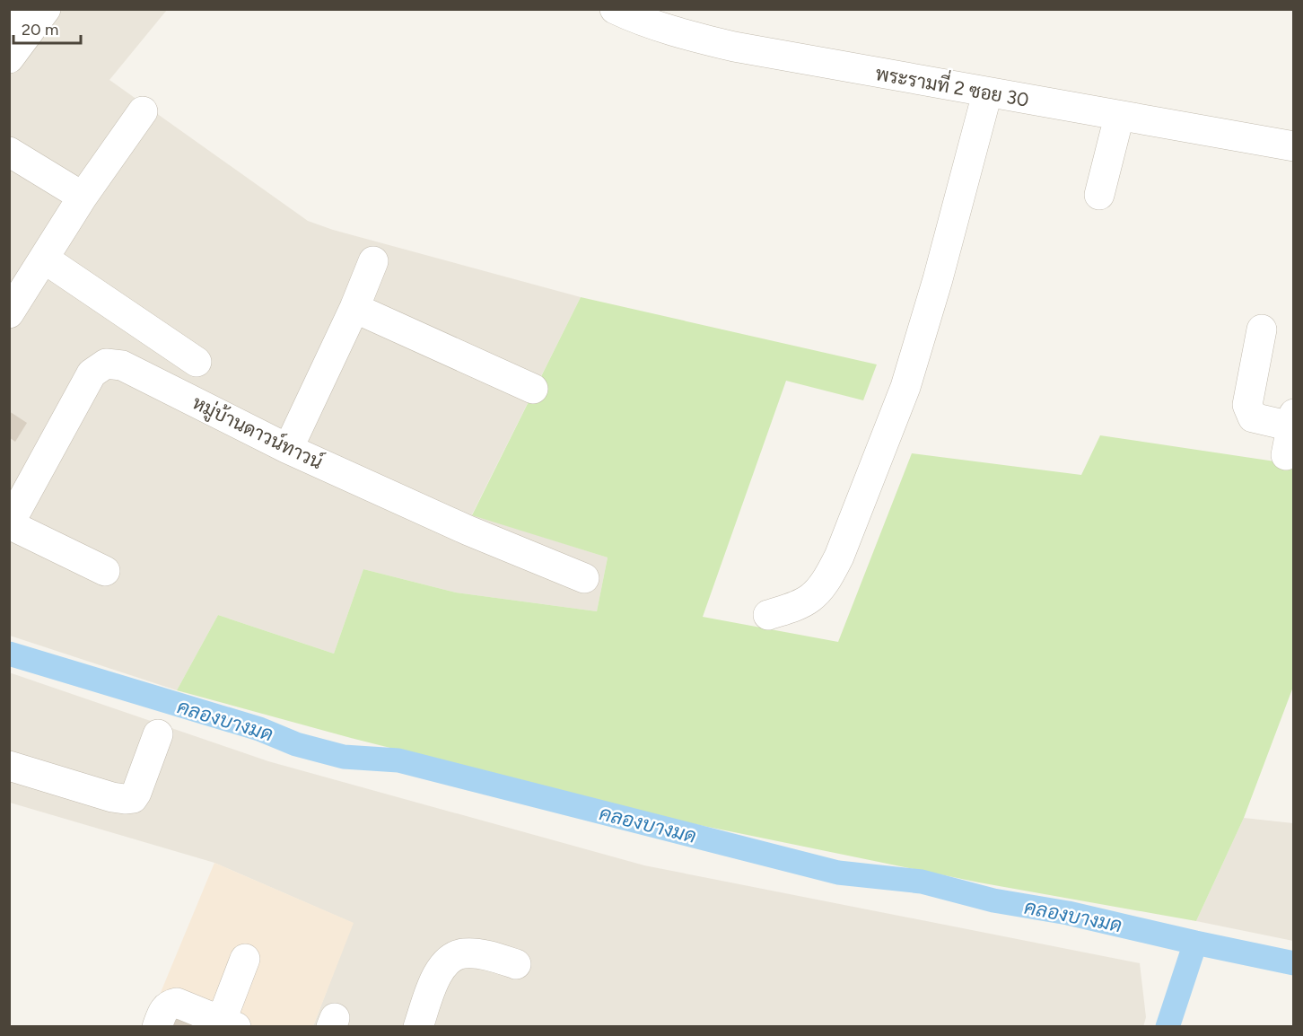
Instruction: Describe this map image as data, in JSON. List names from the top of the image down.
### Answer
{
  "streets": {
    "street": ["พระรามที่ 2 ซอย 30", "หมู่บ้านดาวน์ทาวน์"]
  },
  "water": ["คลองบางมด"],
  "scale_bar": "20 m"
}
